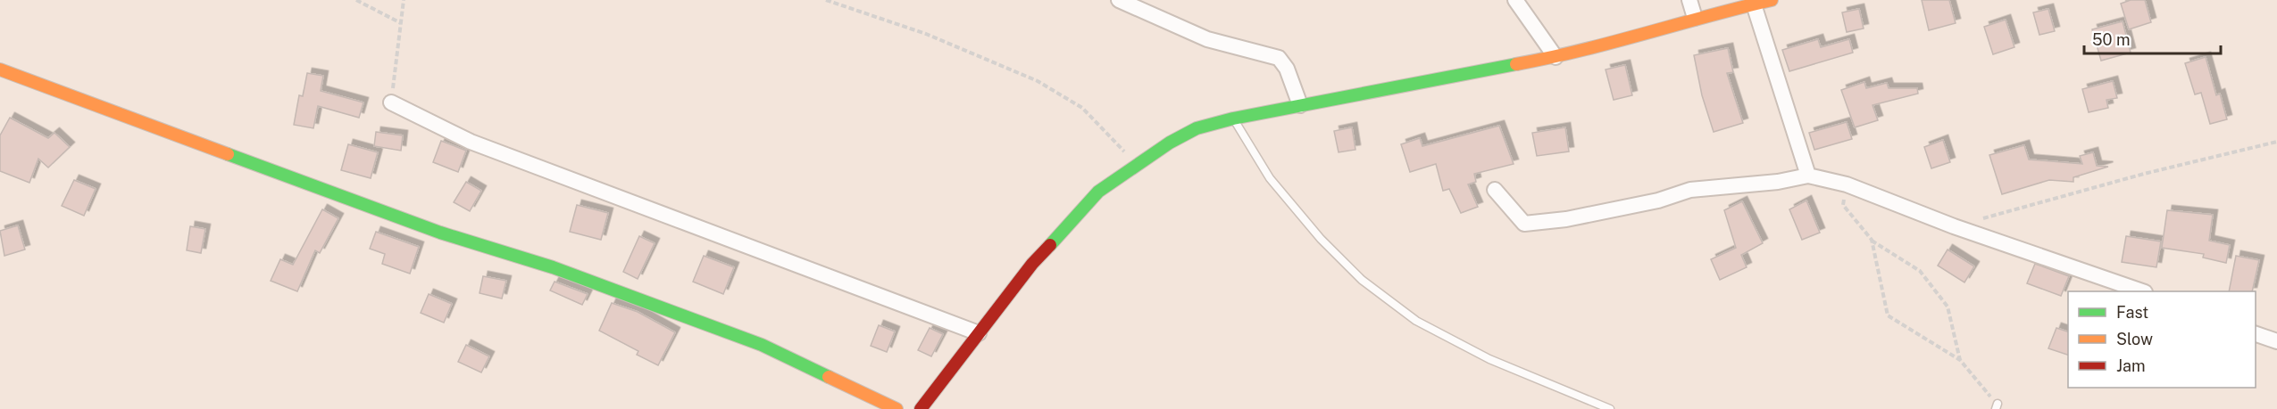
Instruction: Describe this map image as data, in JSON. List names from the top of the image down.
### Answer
{
  "legend": ["Fast", "Slow", "Jam"],
  "scale_bar": "50 m"
}
